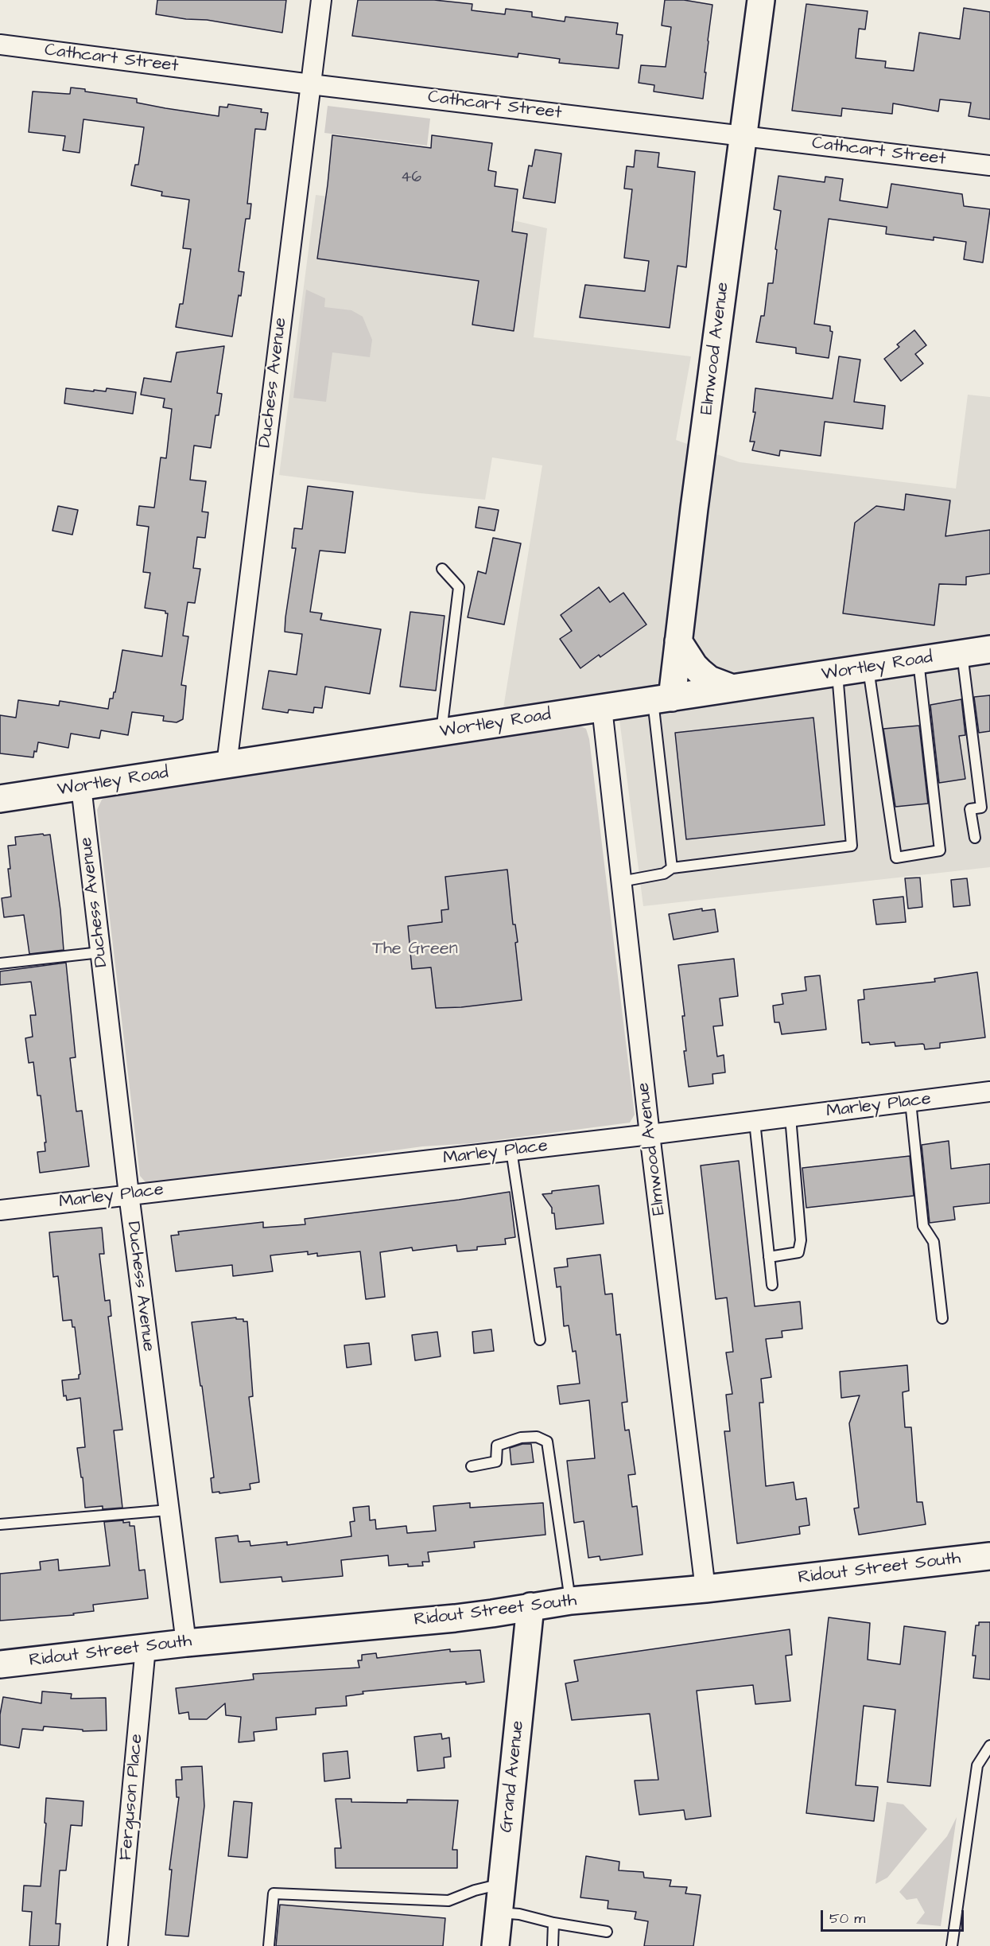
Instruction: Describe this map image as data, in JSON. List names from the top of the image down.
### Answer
{
  "streets": {
    "street": [
      "Cathcart Street",
      "Elmwood Avenue",
      "Duchess Avenue",
      "Wortley Road",
      "Marley Place",
      "Ridout Street South",
      "Grand Avenue",
      "Ferguson Place"
    ]
  },
  "crossings": [
    ["Cathcart Street", "Elmwood Avenue"],
    ["Cathcart Street", "Duchess Avenue"],
    ["Elmwood Avenue", "Wortley Road"],
    ["Elmwood Avenue", "Marley Place"],
    ["Elmwood Avenue", "Ridout Street South"],
    ["Duchess Avenue", "Wortley Road"],
    ["Duchess Avenue", "Marley Place"],
    ["Duchess Avenue", "Ridout Street South"],
    ["Ridout Street South", "Grand Avenue"],
    ["Ridout Street South", "Ferguson Place"]
  ],
  "parks": ["The Green"],
  "house_numbers": ["46"],
  "scale_bar": "50 m"
}
